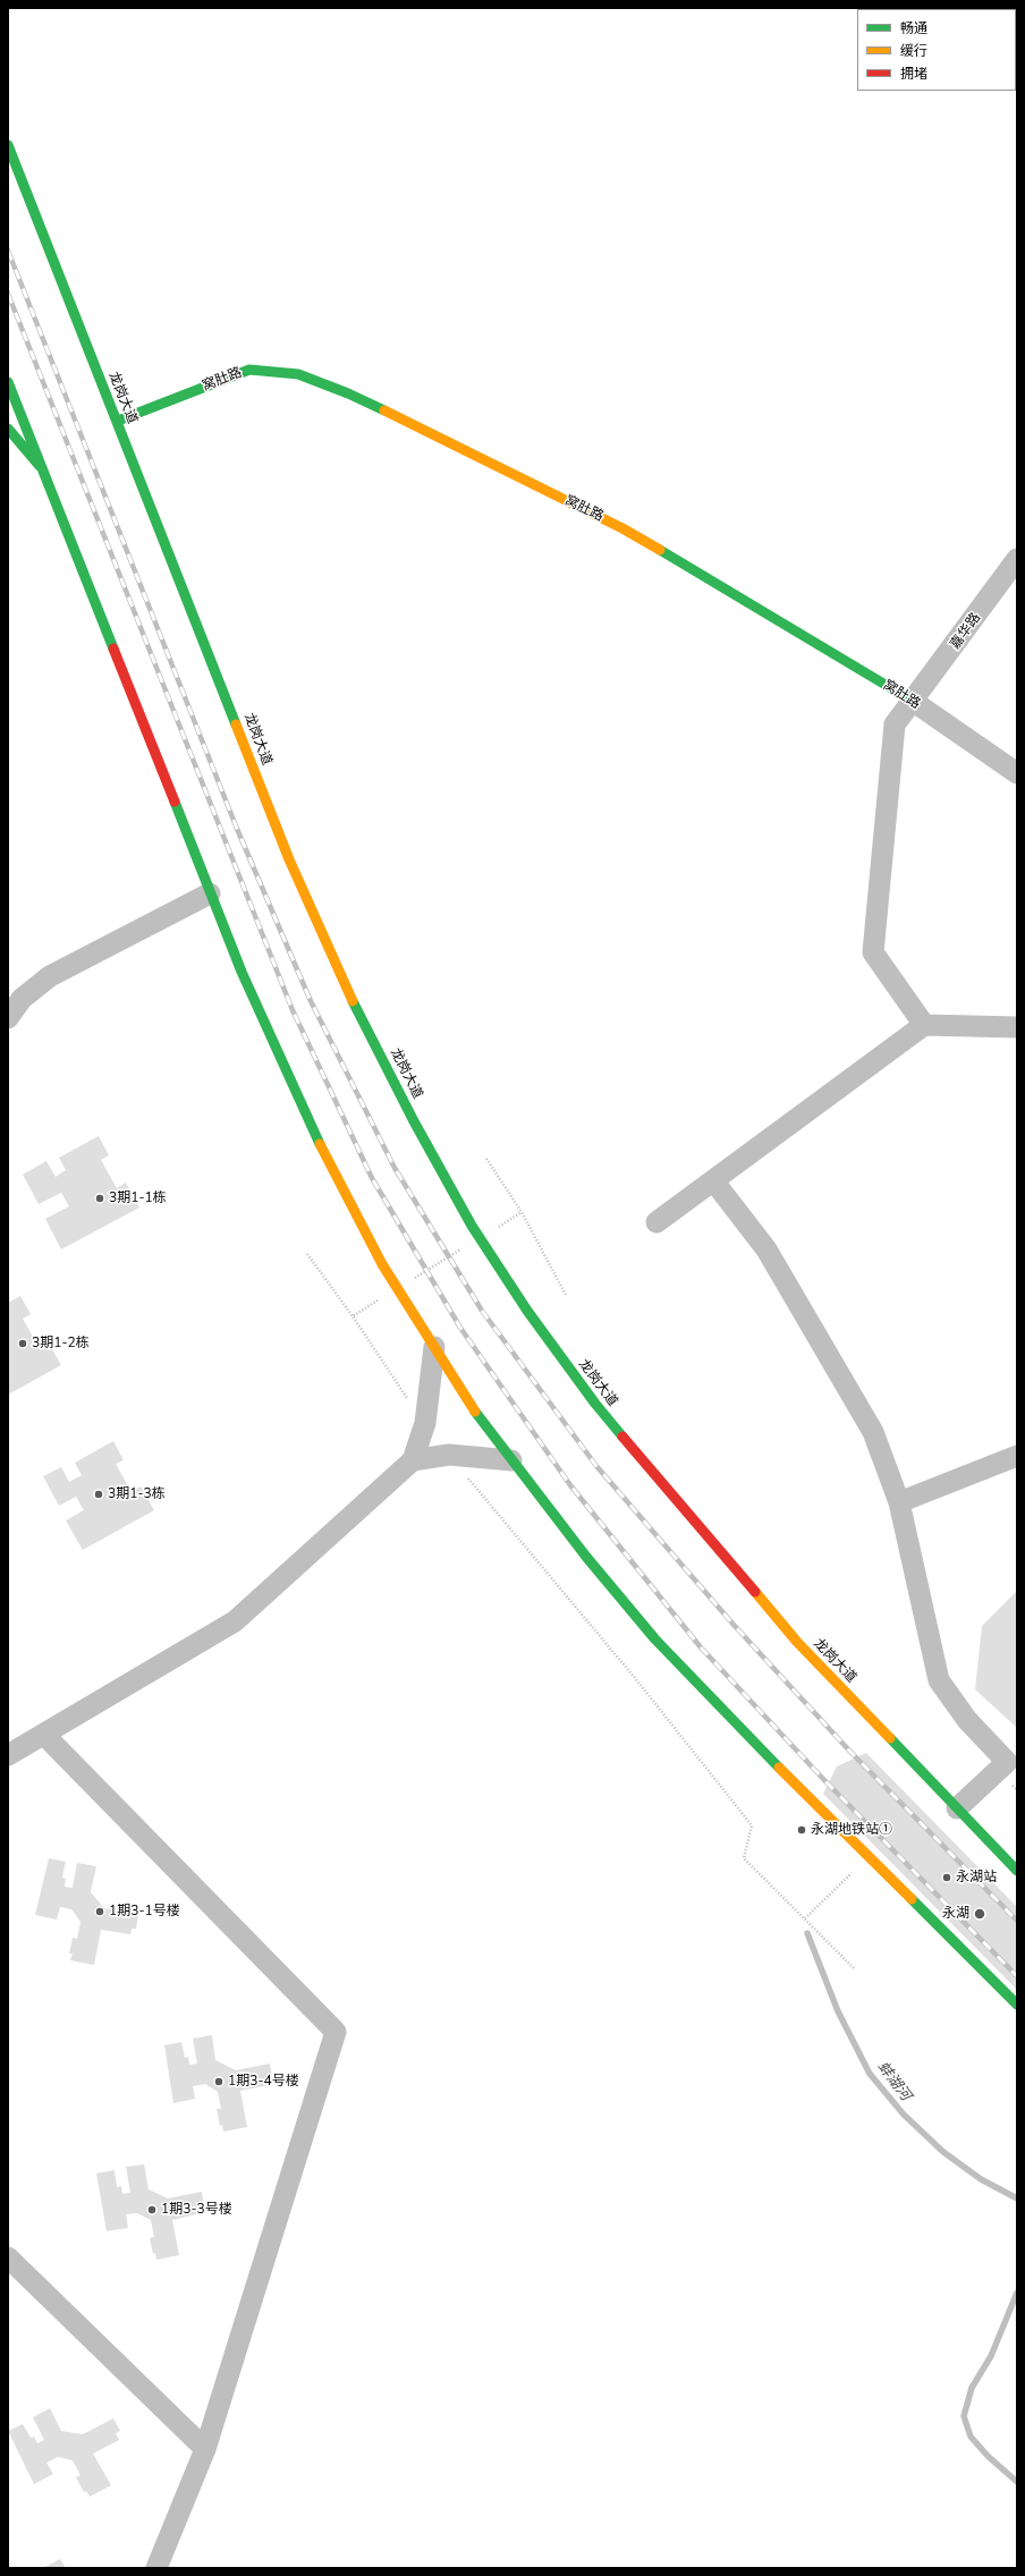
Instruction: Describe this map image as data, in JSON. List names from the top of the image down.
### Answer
{
  "streets": {
    "main road": ["窝肚路", "龙岗大道"],
    "street": ["嘉华路"]
  },
  "crossings": [
    ["窝肚路", "龙岗大道"],
    ["窝肚路", "嘉华路"]
  ],
  "water": ["蚌湖河"],
  "places": [
    "3期1-1栋",
    "3期1-2栋",
    "3期1-3栋",
    "永湖地铁站①",
    "永湖站",
    "1期3-1号楼",
    "永湖",
    "1期3-4号楼",
    "1期3-3号楼"
  ],
  "legend": ["畅通", "缓行", "拥堵"]
}
